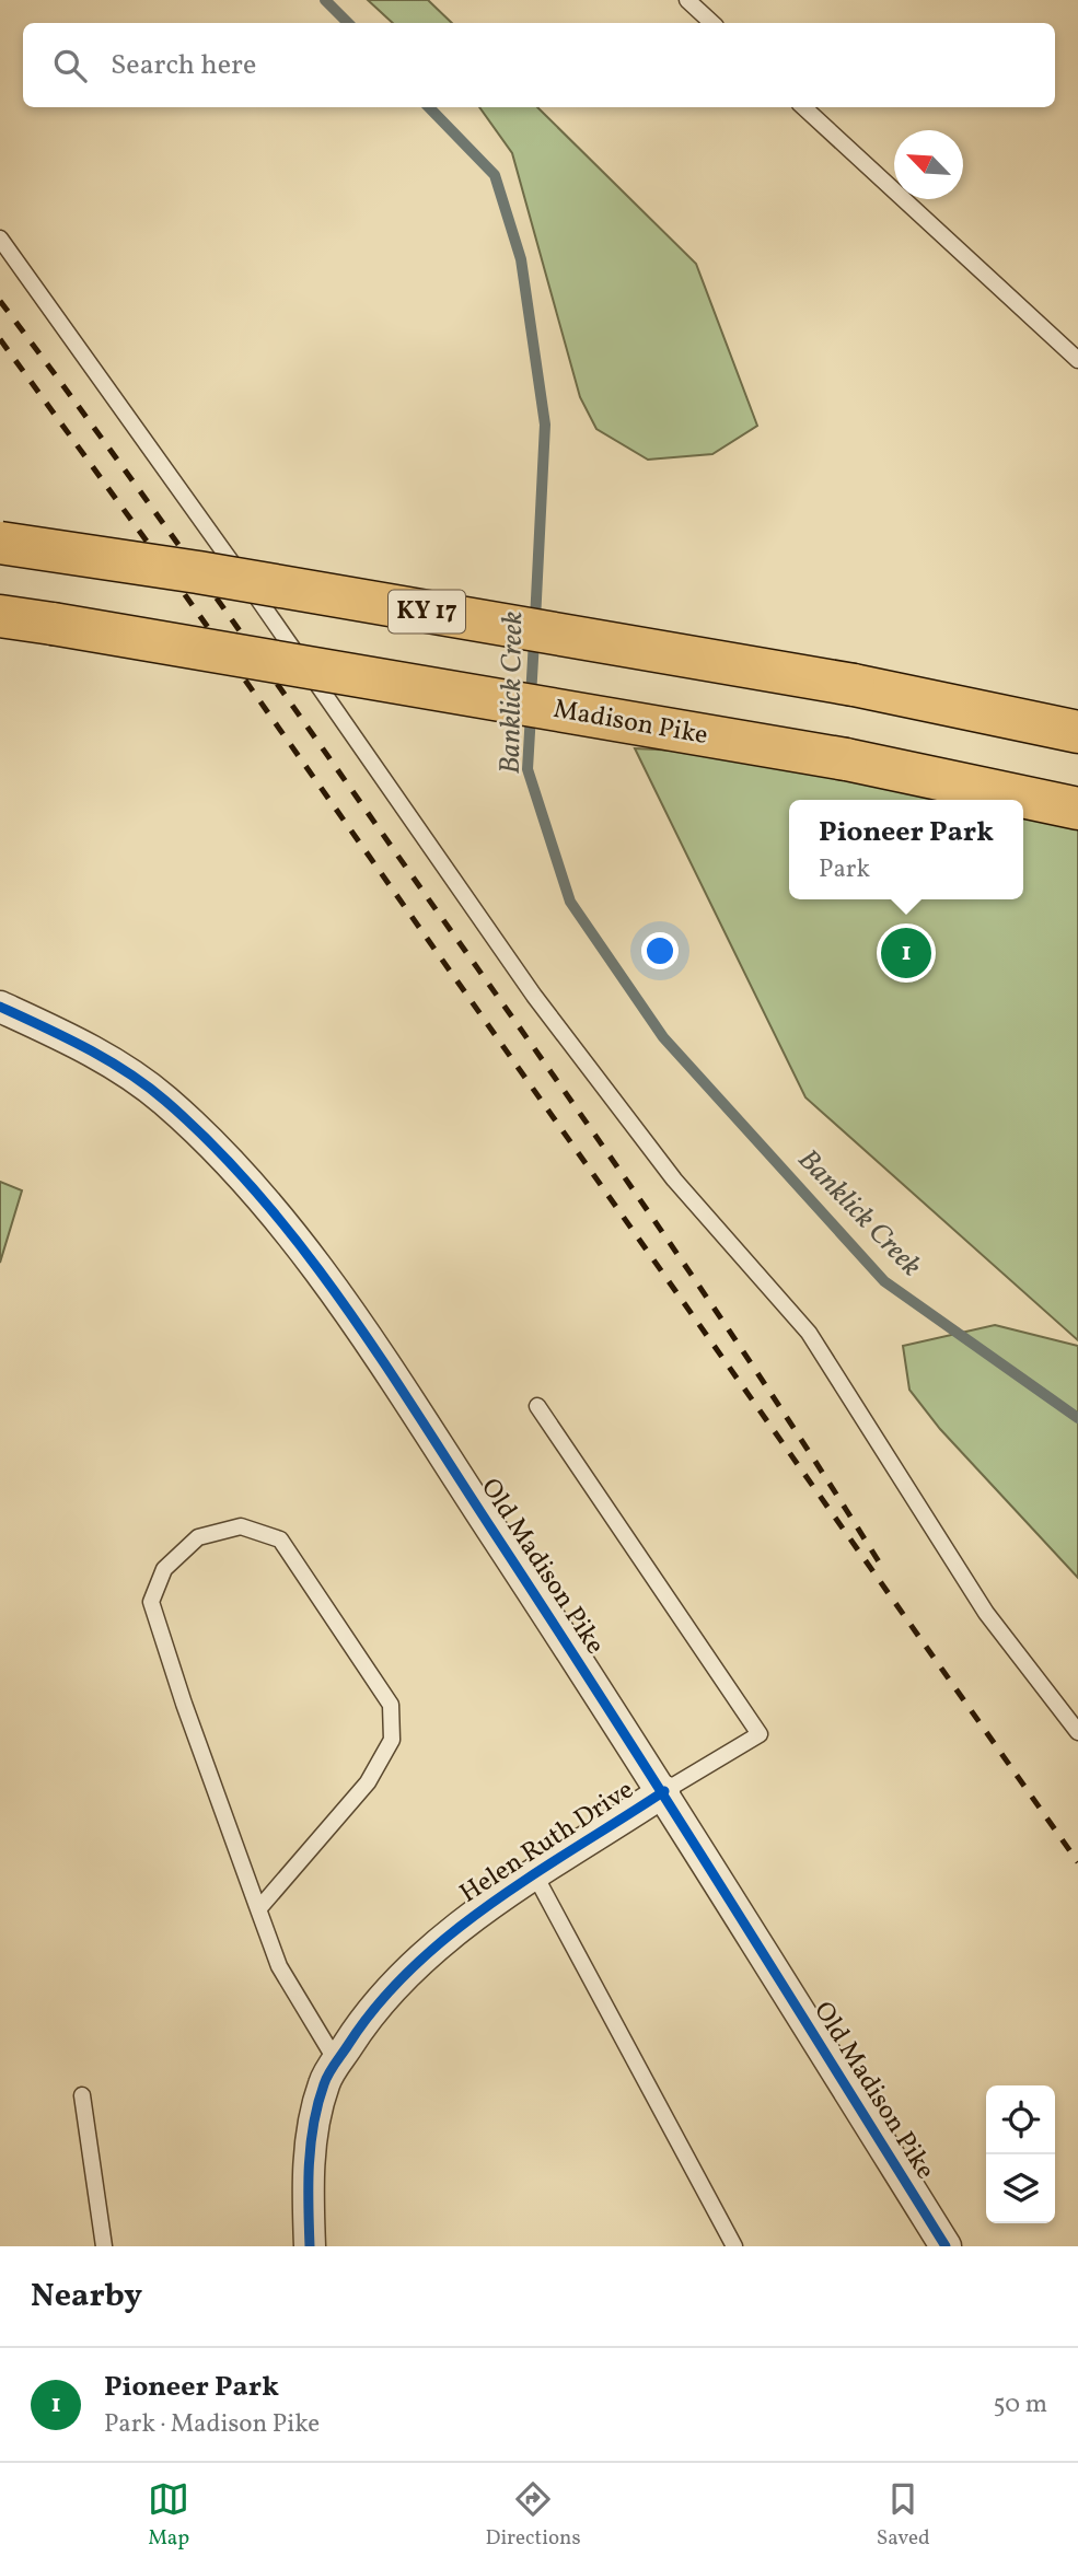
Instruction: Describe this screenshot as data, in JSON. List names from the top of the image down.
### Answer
{
  "streets": {
    "main road": ["KY 17", "Madison Pike"],
    "street": ["Old Madison Pike", "Helen Ruth Drive"]
  },
  "crossings": [
    ["Old Madison Pike", "Helen Ruth Drive"]
  ],
  "water": ["Banklick Creek"],
  "north": "top left",
  "page": {
    "search": "Search here",
    "popup": ["Pioneer Park", "Park"],
    "pins": "1",
    "heading": "Nearby",
    "list": [
      {
        "mark": "1",
        "name": "Pioneer Park",
        "note": "Park · Madison Pike",
        "value": "50 m"
      }
    ],
    "nav": ["Map", "Directions", "Saved"]
  }
}
